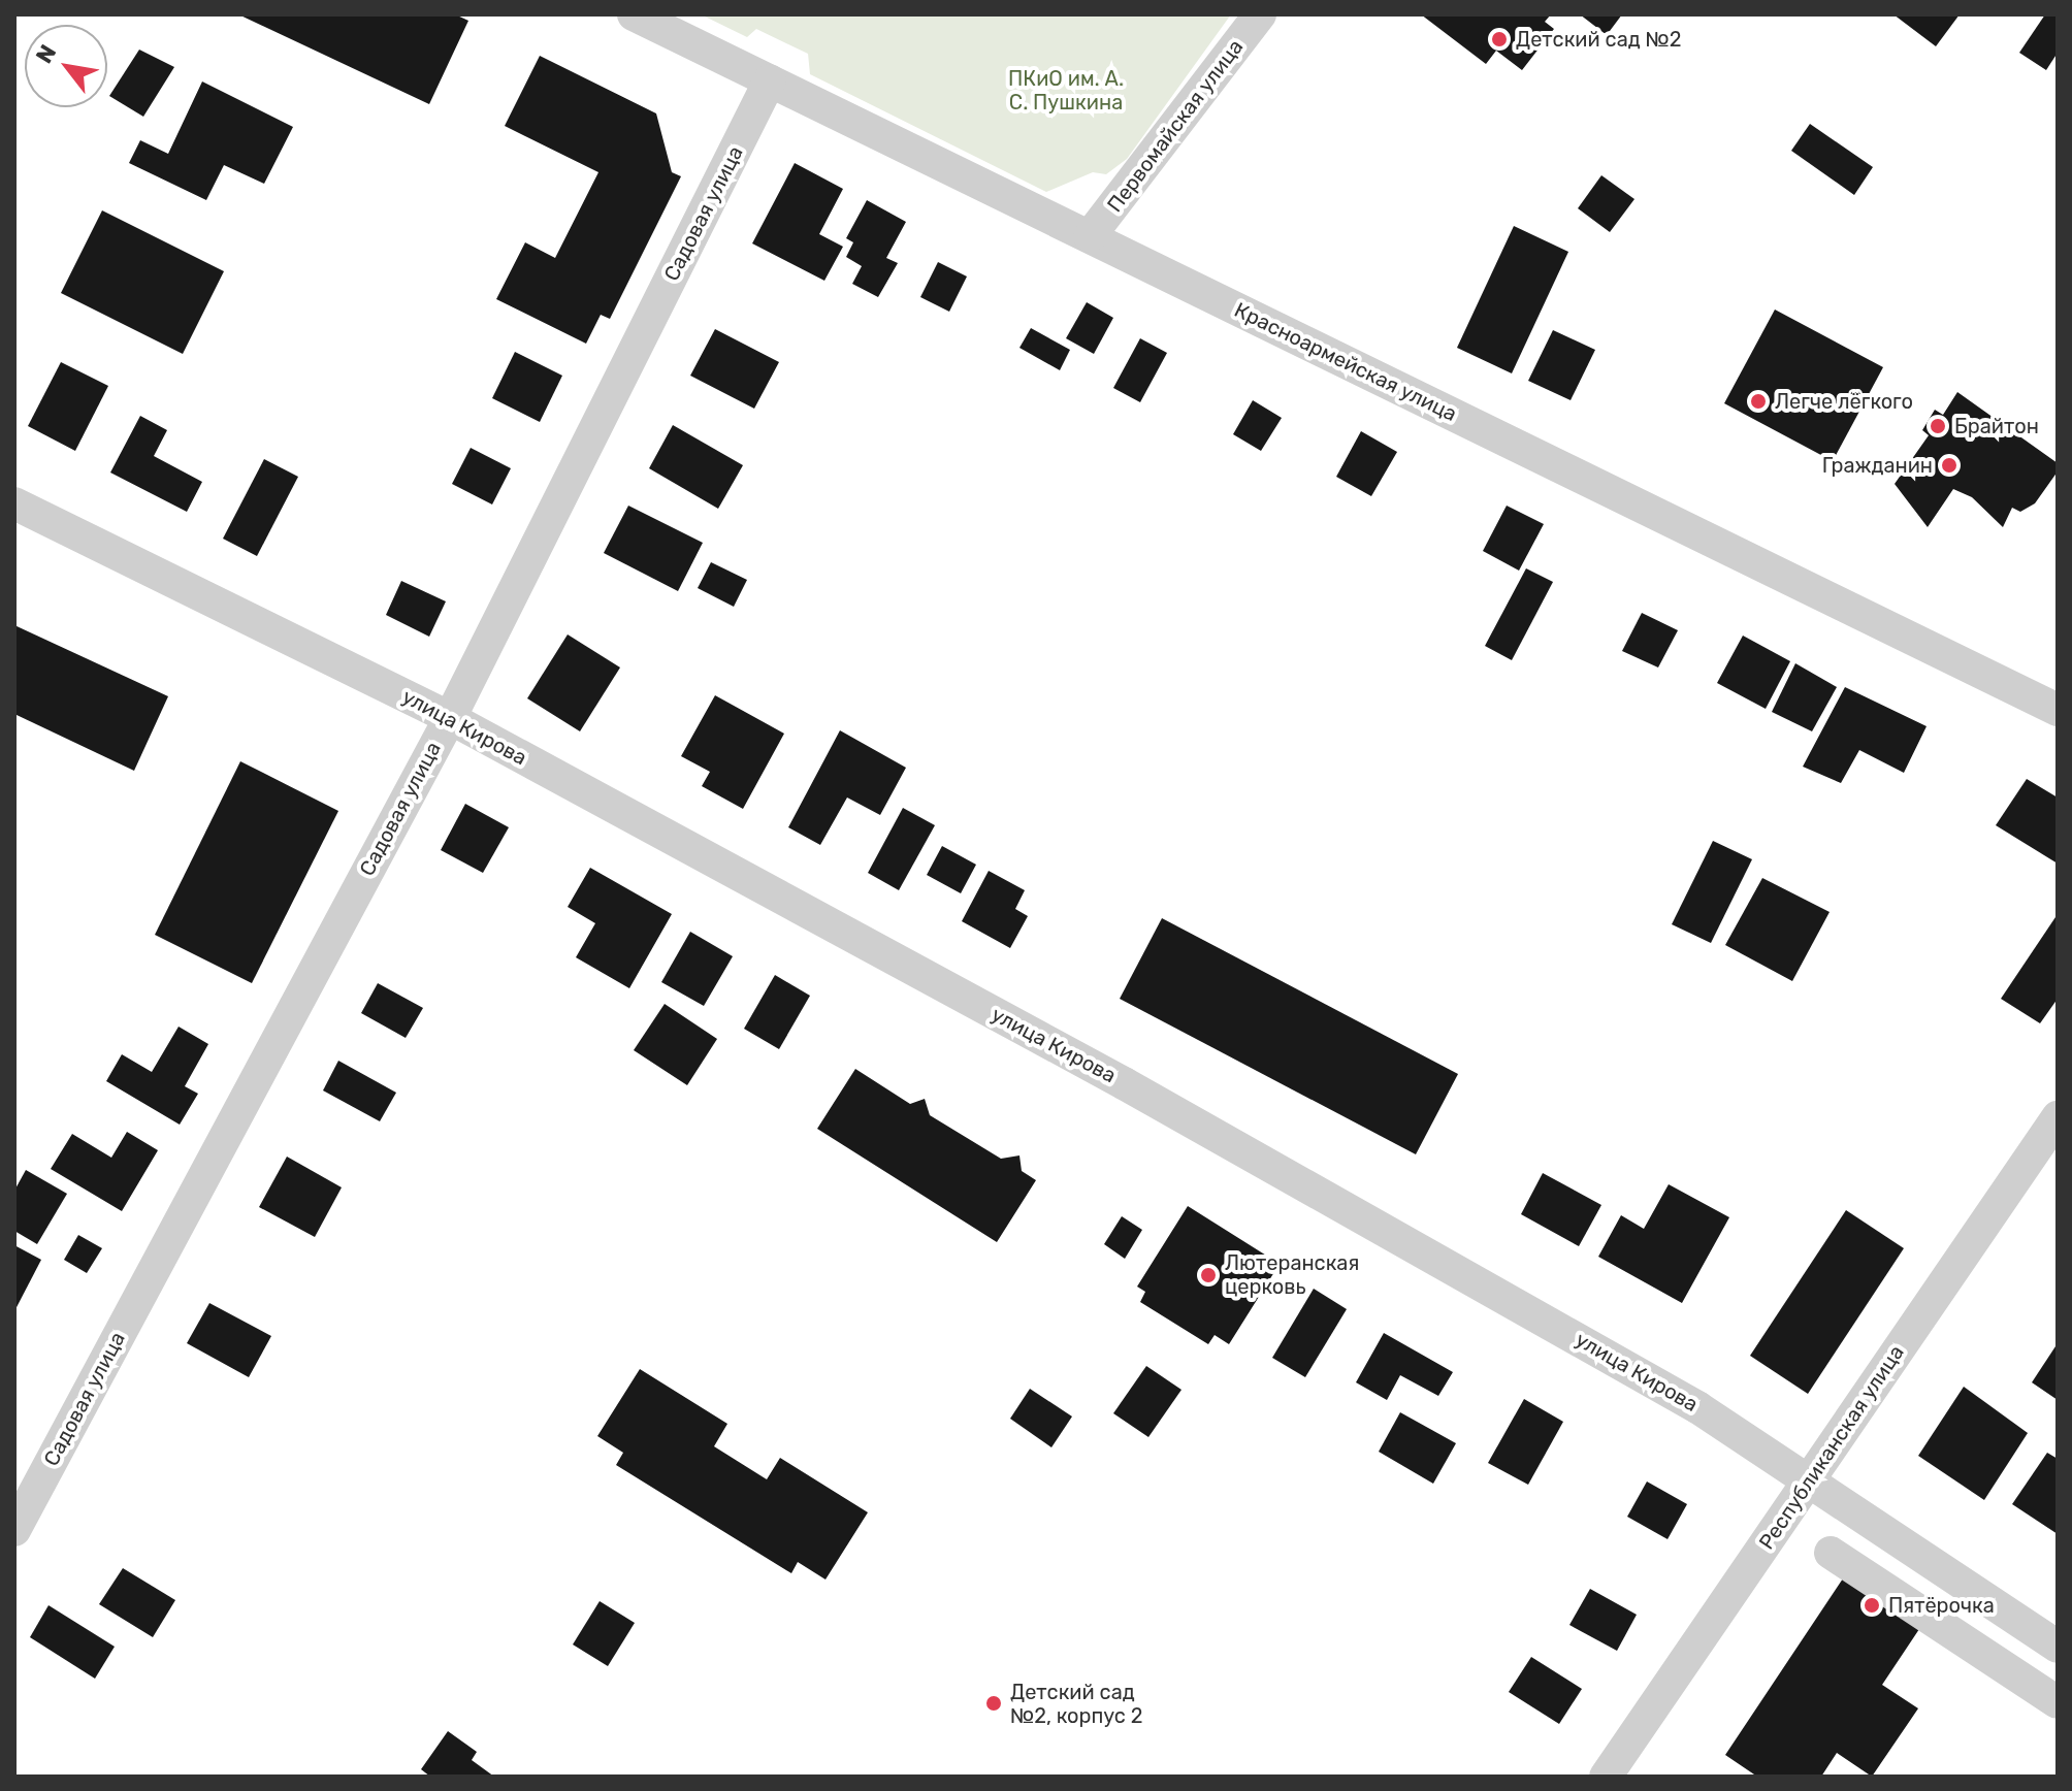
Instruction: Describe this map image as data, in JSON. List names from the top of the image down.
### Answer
{
  "streets": {
    "street": [
      "Первомайская улица",
      "Садовая улица",
      "Красноармейская улица",
      "улица Кирова",
      "Республиканская улица"
    ]
  },
  "crossings": [
    ["Первомайская улица", "Красноармейская улица"],
    ["Садовая улица", "Красноармейская улица"],
    ["Садовая улица", "улица Кирова"],
    ["улица Кирова", "Республиканская улица"]
  ],
  "parks": ["ПКиО им. А. С. Пушкина"],
  "places": [
    "Детский сад №2",
    "Легче лёгкого",
    "Брайтон",
    "Гражданин",
    "Лютеранская церковь",
    "Пятёрочка",
    "Детский сад №2, корпус 2"
  ],
  "north": "top left"
}
